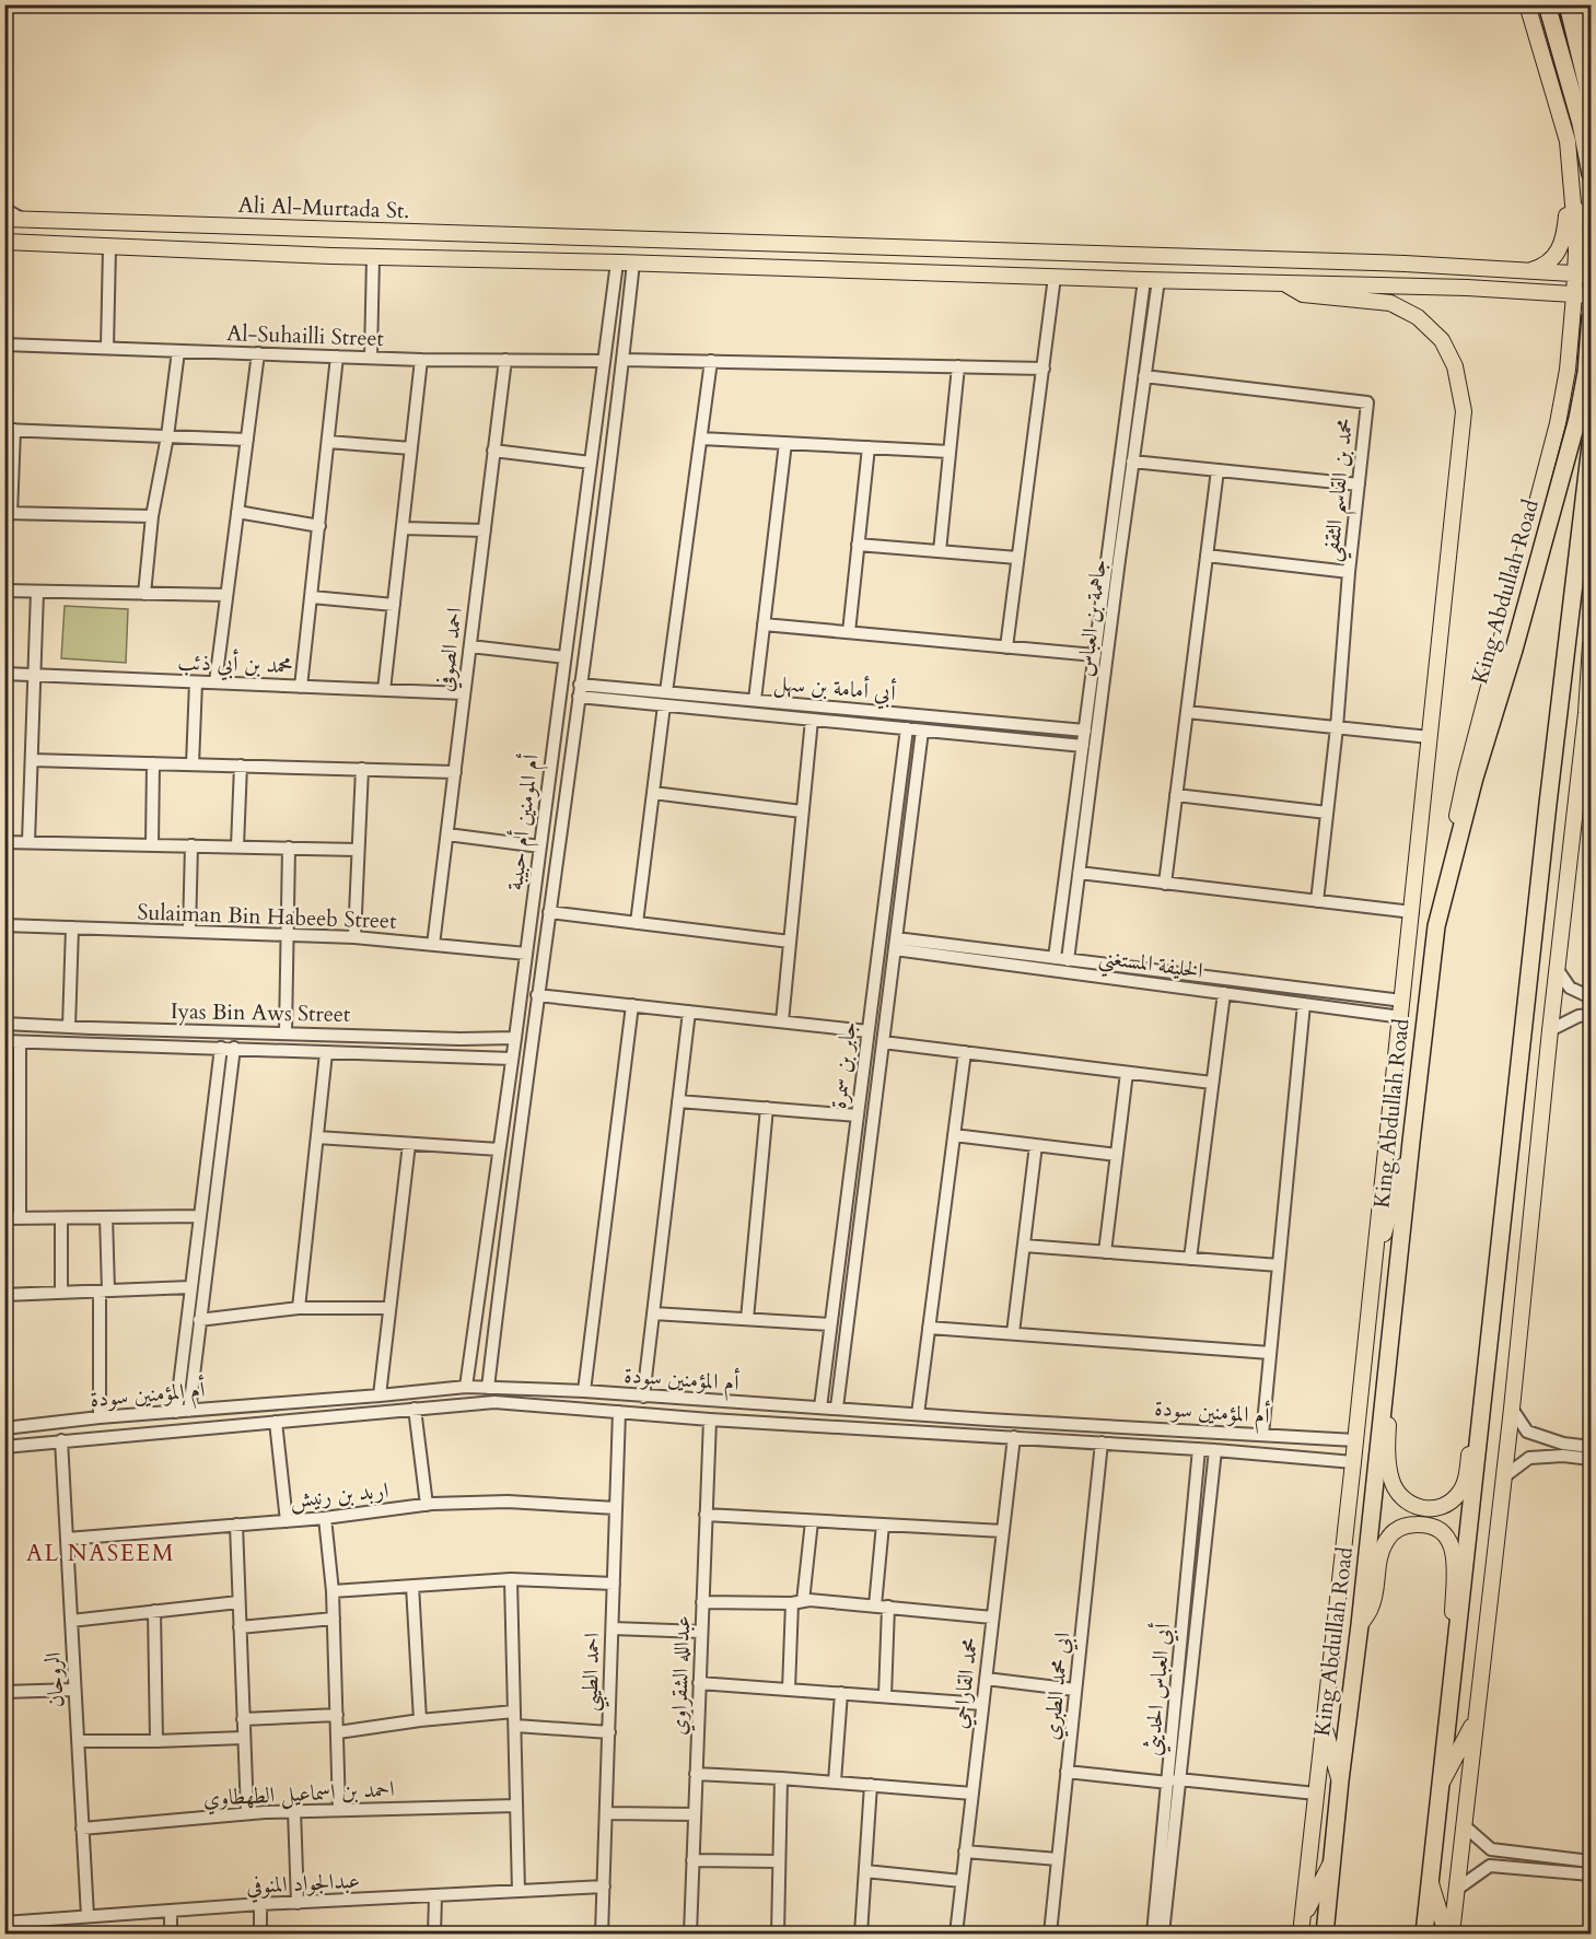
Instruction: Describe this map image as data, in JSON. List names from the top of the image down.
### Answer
{
  "streets": {
    "highway": ["King Abdullah Road"],
    "main road": ["Ali Al-Murtada St."],
    "street": [
      "Al-Suhailli Street",
      "محمد بن القاسم الثقفي",
      "جاهمة بن العباس",
      "احمد الصوفي",
      "محمد بن أبي ذئب",
      "أبي أمامة بن سهل",
      "أم المومنين أم حبيبة",
      "Sulaiman Bin Habeeb Street",
      "الخليفة المستغني",
      "Iyas Bin Aws Street",
      "جابر بن سمرة",
      "أم المؤمنين سودة",
      "اربد بن رنيش",
      "احمد الطيبي",
      "عبدالله الشقراوي",
      "الروحان",
      "محمد القاراحي",
      "ابي محمد الطبري",
      "أبي العباس الحديثي",
      "احمد بن اسماعيل الطهطاوي",
      "عبدالجواد المنوفي"
    ]
  },
  "crossings": [
    ["Al-Suhailli Street", "احمد الصوفي"],
    ["Al-Suhailli Street", "أم المومنين أم حبيبة"],
    ["محمد بن القاسم الثقفي", "جاهمة بن العباس"],
    ["جاهمة بن العباس", "أبي أمامة بن سهل"],
    ["جاهمة بن العباس", "الخليفة المستغني"],
    ["احمد الصوفي", "محمد بن أبي ذئب"],
    ["احمد الصوفي", "Sulaiman Bin Habeeb Street"],
    ["أبي أمامة بن سهل", "أم المومنين أم حبيبة"],
    ["أبي أمامة بن سهل", "جابر بن سمرة"],
    ["أم المومنين أم حبيبة", "Sulaiman Bin Habeeb Street"],
    ["أم المومنين أم حبيبة", "Iyas Bin Aws Street"],
    ["أم المومنين أم حبيبة", "أم المؤمنين سودة"],
    ["الخليفة المستغني", "جابر بن سمرة"],
    ["جابر بن سمرة", "أم المؤمنين سودة"],
    ["أم المؤمنين سودة", "احمد الطيبي"],
    ["أم المؤمنين سودة", "عبدالله الشقراوي"],
    ["أم المؤمنين سودة", "الروحان"],
    ["أم المؤمنين سودة", "محمد القاراحي"],
    ["أم المؤمنين سودة", "ابي محمد الطبري"],
    ["أم المؤمنين سودة", "أبي العباس الحديثي"],
    ["اربد بن رنيش", "احمد الطيبي"],
    ["اربد بن رنيش", "الروحان"],
    ["احمد الطيبي", "عبدالجواد المنوفي"],
    ["الروحان", "احمد بن اسماعيل الطهطاوي"],
    ["الروحان", "عبدالجواد المنوفي"]
  ],
  "districts": ["AL NASEEM"]
}
